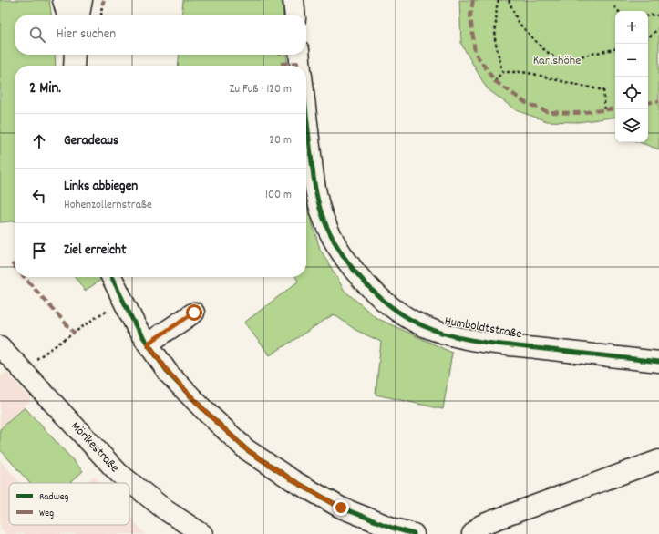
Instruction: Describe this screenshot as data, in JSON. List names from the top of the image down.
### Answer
{
  "streets": {
    "street": ["Humboldtstraße", "Mörikestraße"]
  },
  "parks": ["Karlshöhe"],
  "legend": ["Radweg", "Weg"],
  "page": {
    "map_buttons": ["+", "−"],
    "search": "Hier suchen",
    "heading": ["2 Min.", "Zu Fuß · 120 m"],
    "list": [
      ["Geradeaus", "20 m"],
      ["Links abbiegen", "Hohenzollernstraße", "100 m"],
      "Ziel erreicht"
    ]
  }
}
